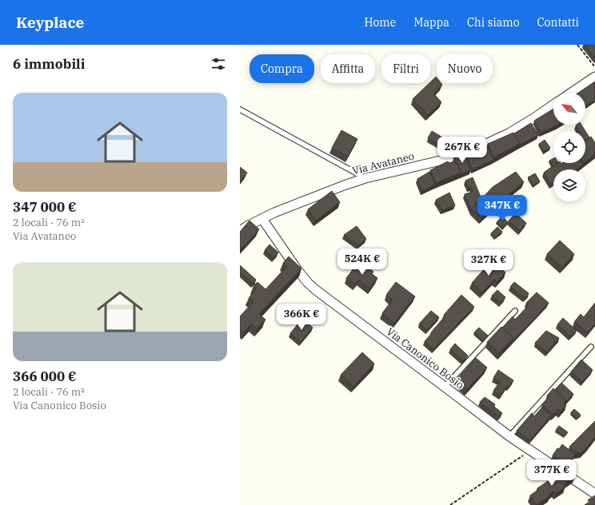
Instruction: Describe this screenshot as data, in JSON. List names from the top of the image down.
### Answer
{
  "streets": {
    "street": ["Via Avataneo", "Via Canonico Bosio"]
  },
  "crossings": [
    ["Via Avataneo", "Via Canonico Bosio"]
  ],
  "north": "top left",
  "page": {
    "header": "Keyplace",
    "nav": [
      "Home",
      "Mappa",
      "Chi siamo",
      "Contatti"
    ],
    "heading": "6 immobili",
    "chip": [
      "Compra",
      "Affitta",
      "Filtri",
      "Nuovo"
    ],
    "list": [
      {
        "name": "347 000 €",
        "note": "2 locali · 76 m² · Via Avataneo"
      },
      {
        "name": "366 000 €",
        "note": "2 locali · 76 m² · Via Canonico Bosio"
      }
    ],
    "price": [
      "267K €",
      "347K €",
      "524K €",
      "327K €",
      "366K €",
      "377K €"
    ]
  }
}
